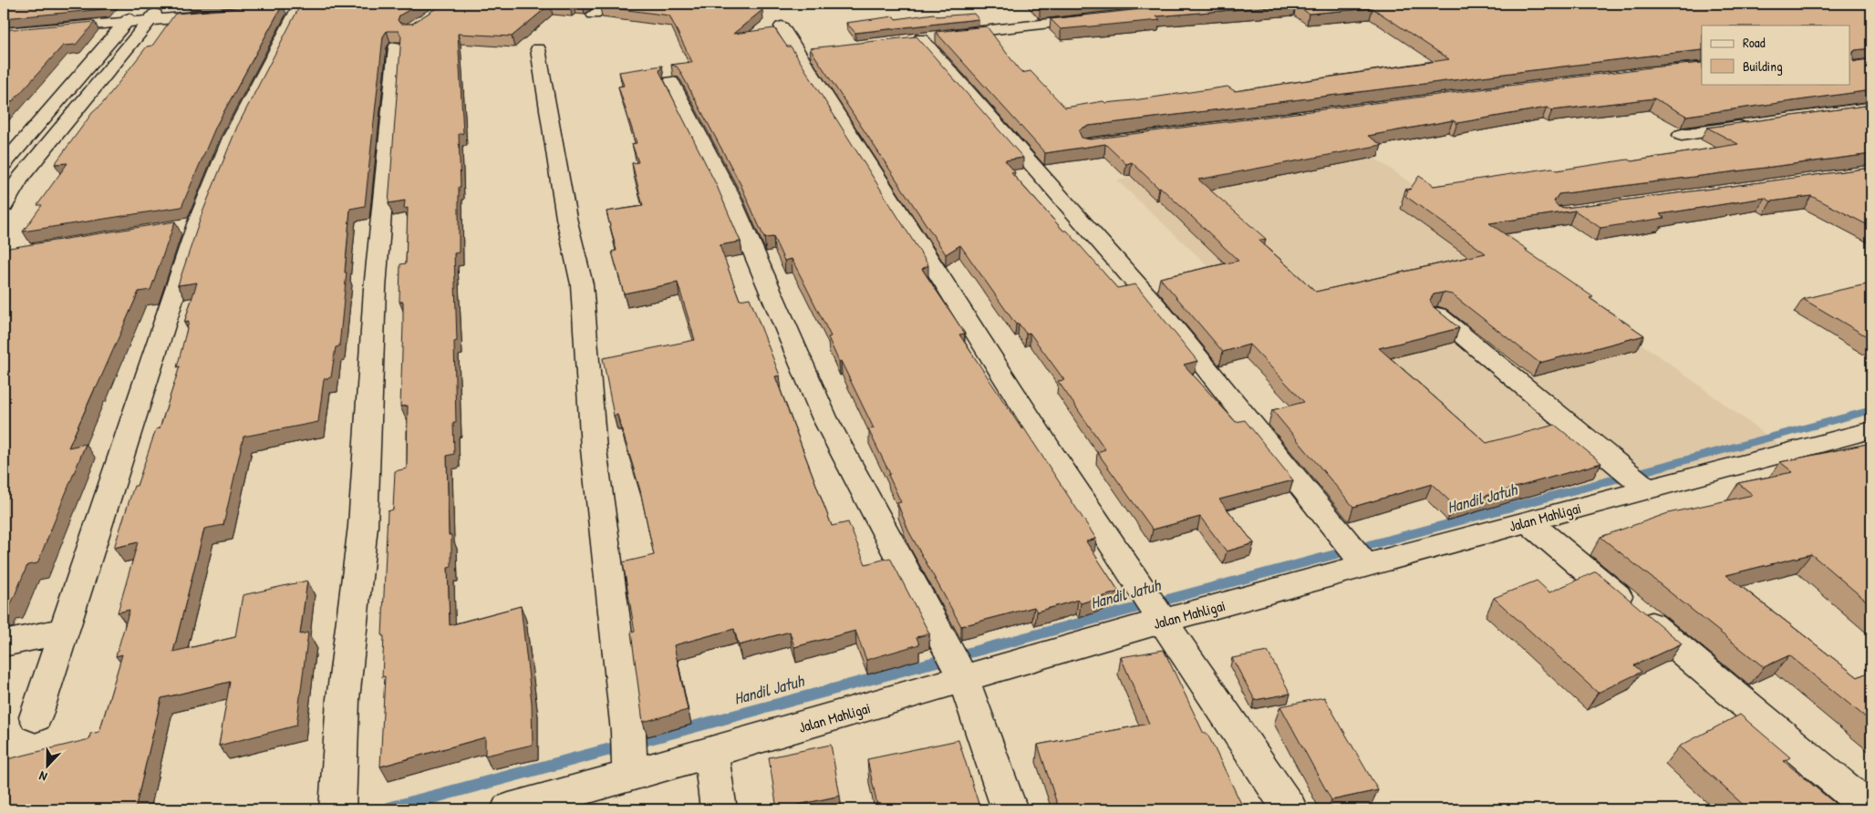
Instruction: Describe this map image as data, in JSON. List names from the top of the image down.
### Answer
{
  "streets": {
    "street": ["Jalan Mahligai"]
  },
  "water": ["Handil Jatuh"],
  "legend": ["Road", "Building"],
  "north": "bottom"
}
